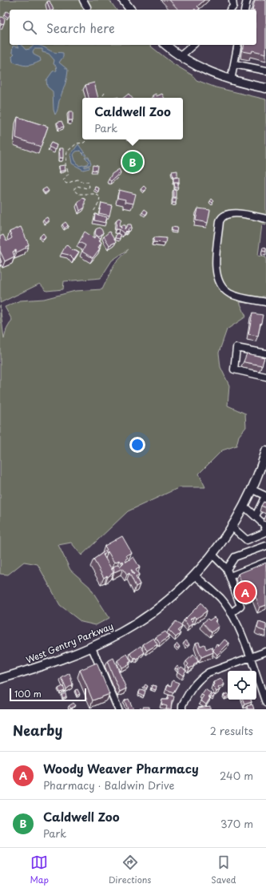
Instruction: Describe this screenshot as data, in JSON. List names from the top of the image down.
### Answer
{
  "streets": {
    "main road": ["West Gentry Parkway"]
  },
  "scale_bar": "100 m",
  "page": {
    "search": "Search here",
    "popup": ["Caldwell Zoo", "Park"],
    "pins": ["B", "A"],
    "scale": "100 m",
    "heading": ["Nearby", "2 results"],
    "list": [
      {
        "mark": "A",
        "name": "Woody Weaver Pharmacy",
        "note": "Pharmacy · Baldwin Drive",
        "value": "240 m"
      },
      {
        "mark": "B",
        "name": "Caldwell Zoo",
        "note": "Park",
        "value": "370 m"
      }
    ],
    "nav": ["Map", "Directions", "Saved"]
  }
}
